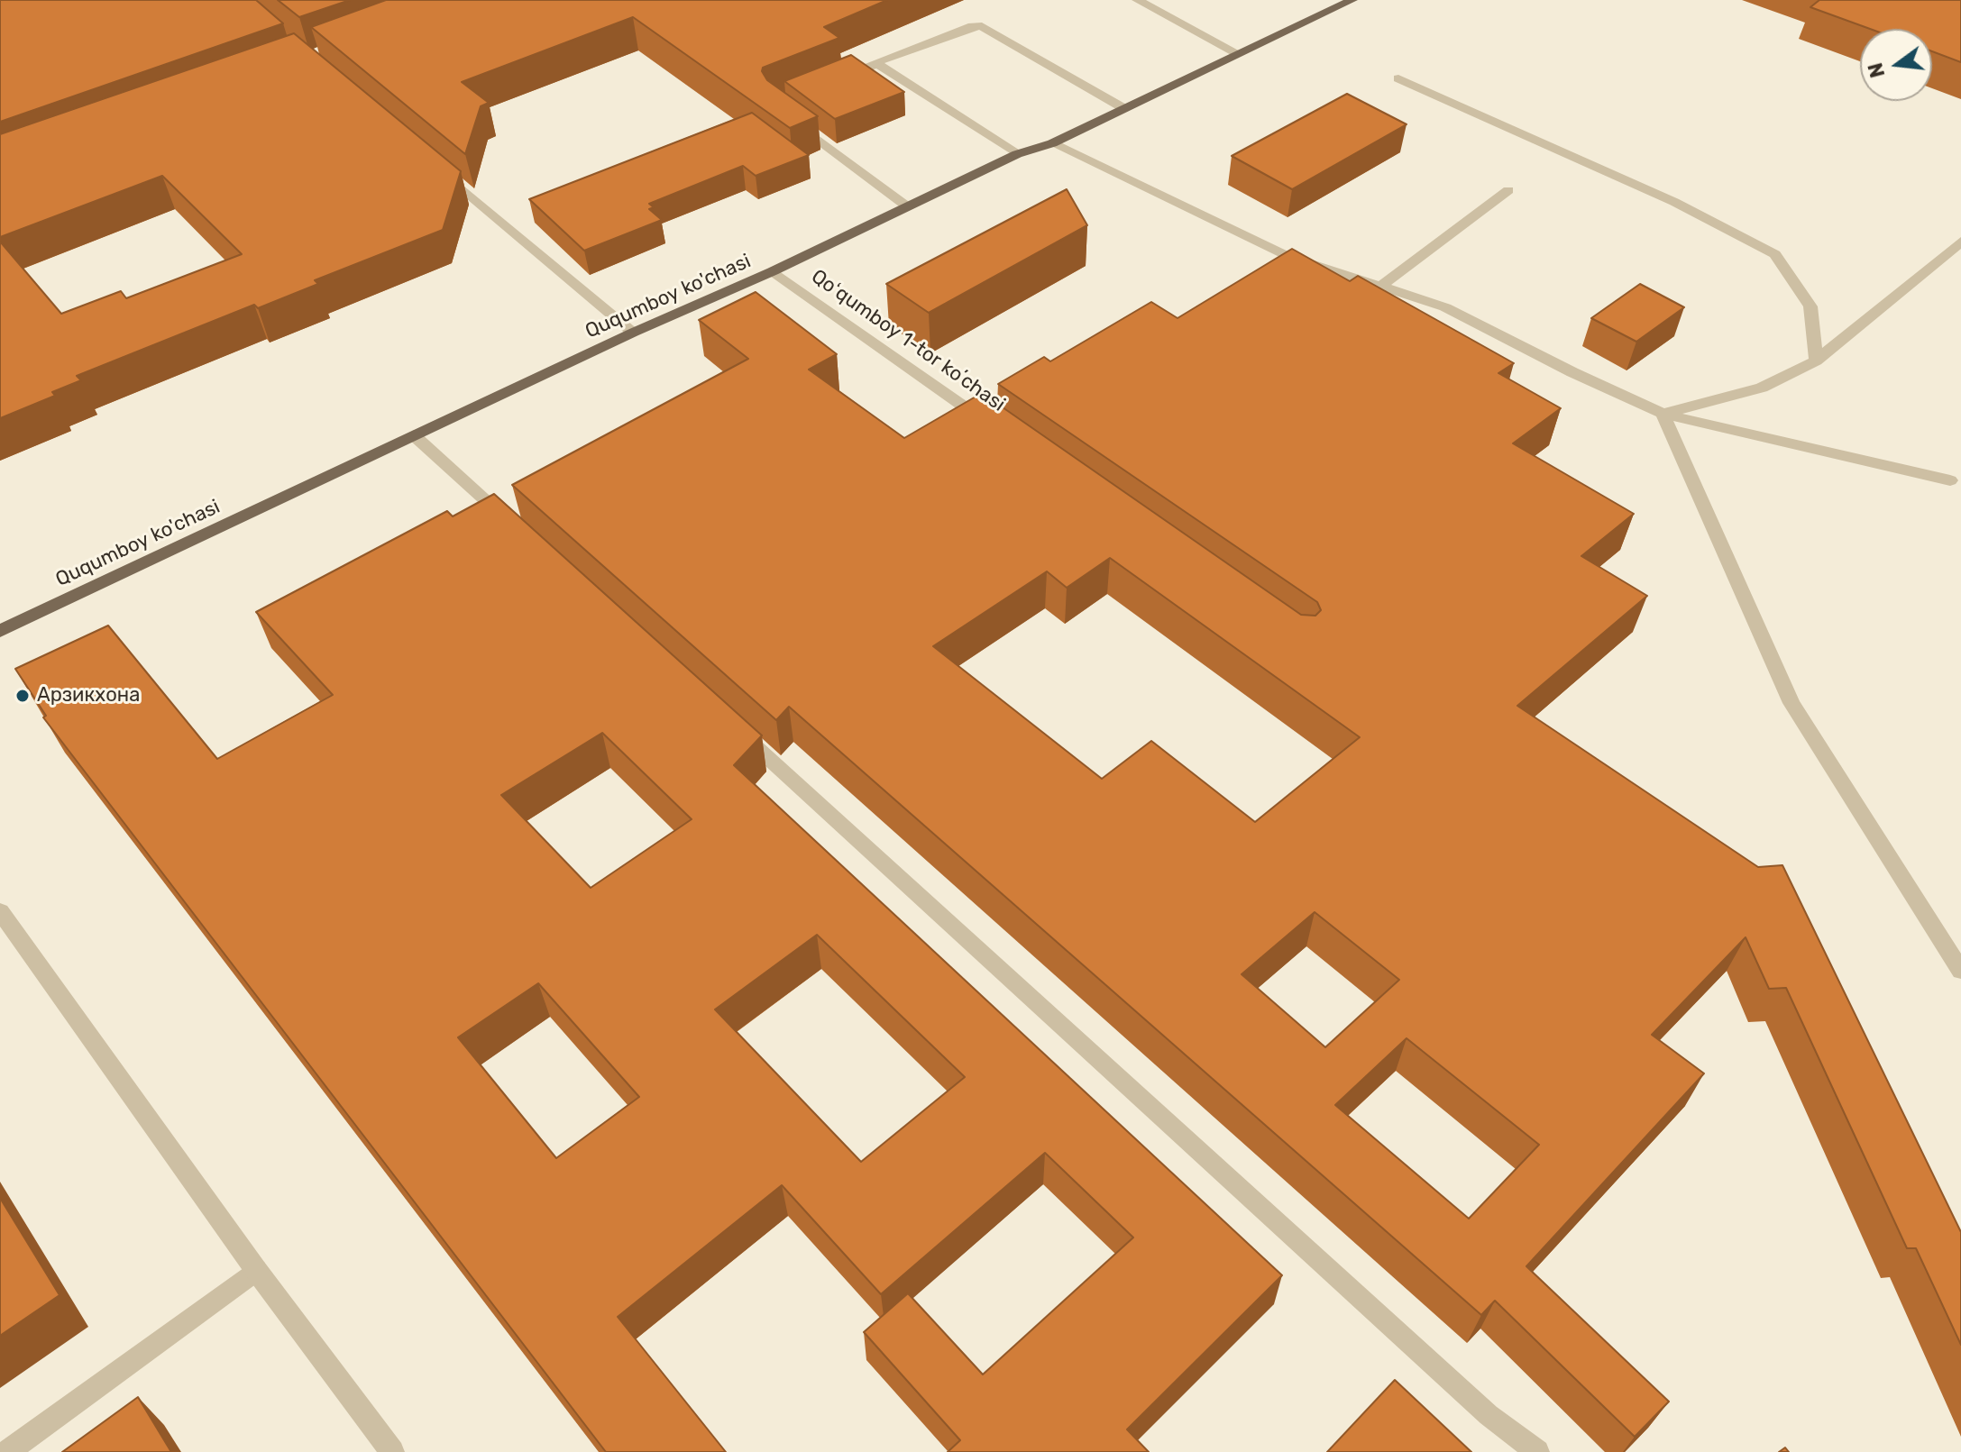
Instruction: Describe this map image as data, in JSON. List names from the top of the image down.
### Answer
{
  "streets": {
    "main road": ["Ququmboy ko'chasi"],
    "street": ["Qoʻqumboy 1-tor koʼchasi"]
  },
  "crossings": [
    ["Ququmboy ko'chasi", "Qoʻqumboy 1-tor koʼchasi"]
  ],
  "places": ["Арзикхона"],
  "north": "left"
}
